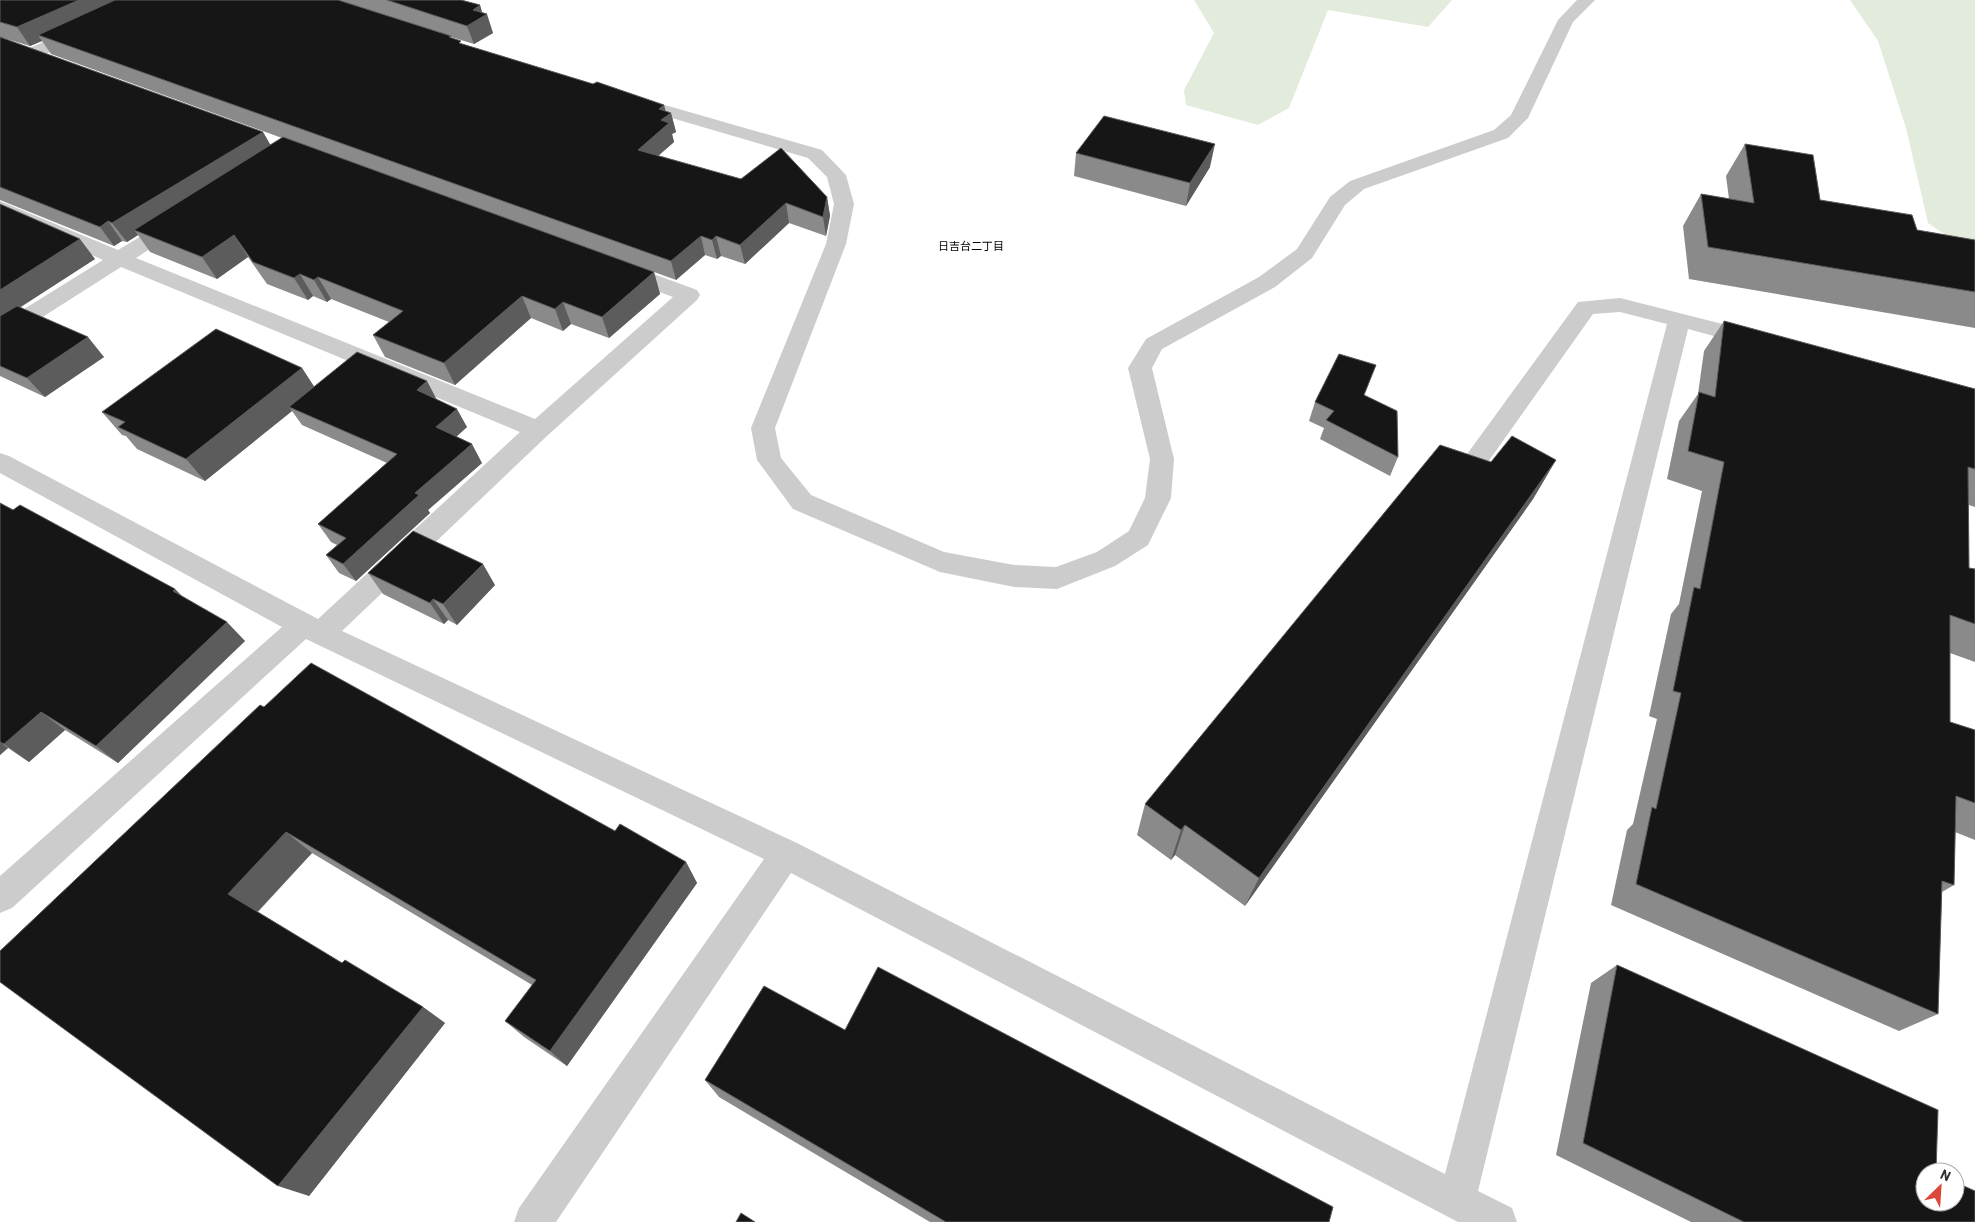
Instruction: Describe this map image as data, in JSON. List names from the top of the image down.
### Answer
{
  "districts": ["日吉台二丁目"],
  "north": "top right"
}
